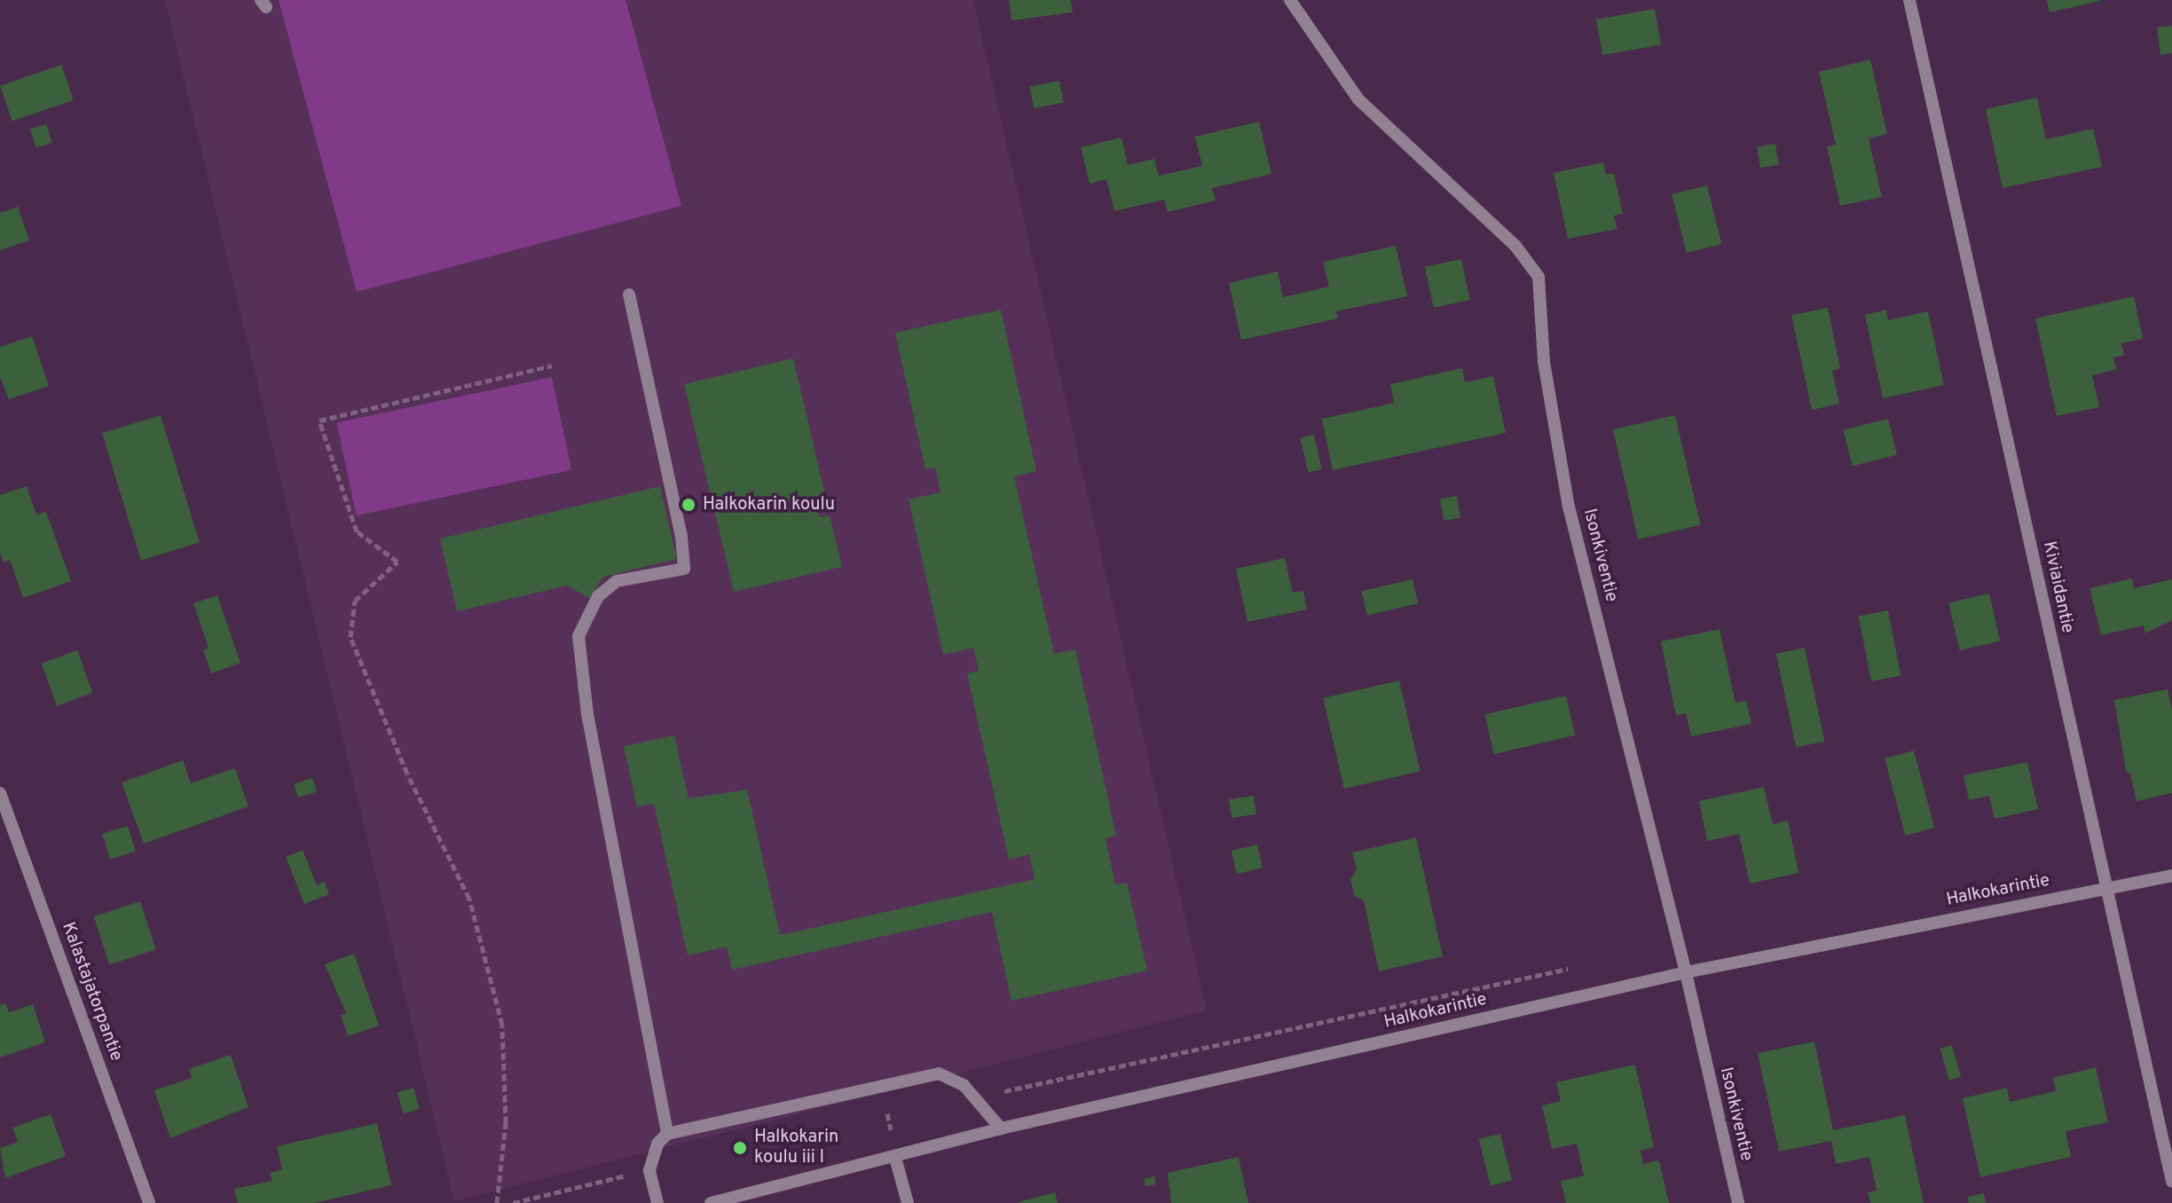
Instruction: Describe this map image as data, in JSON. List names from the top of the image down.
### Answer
{
  "streets": {
    "street": [
      "Isonkiventie",
      "Kiviaidantie",
      "Halkokarintie",
      "Kalastajatorpantie"
    ]
  },
  "crossings": [
    ["Isonkiventie", "Halkokarintie"],
    ["Kiviaidantie", "Halkokarintie"]
  ],
  "places": ["Halkokarin koulu", "Halkokarin koulu iii I"]
}
